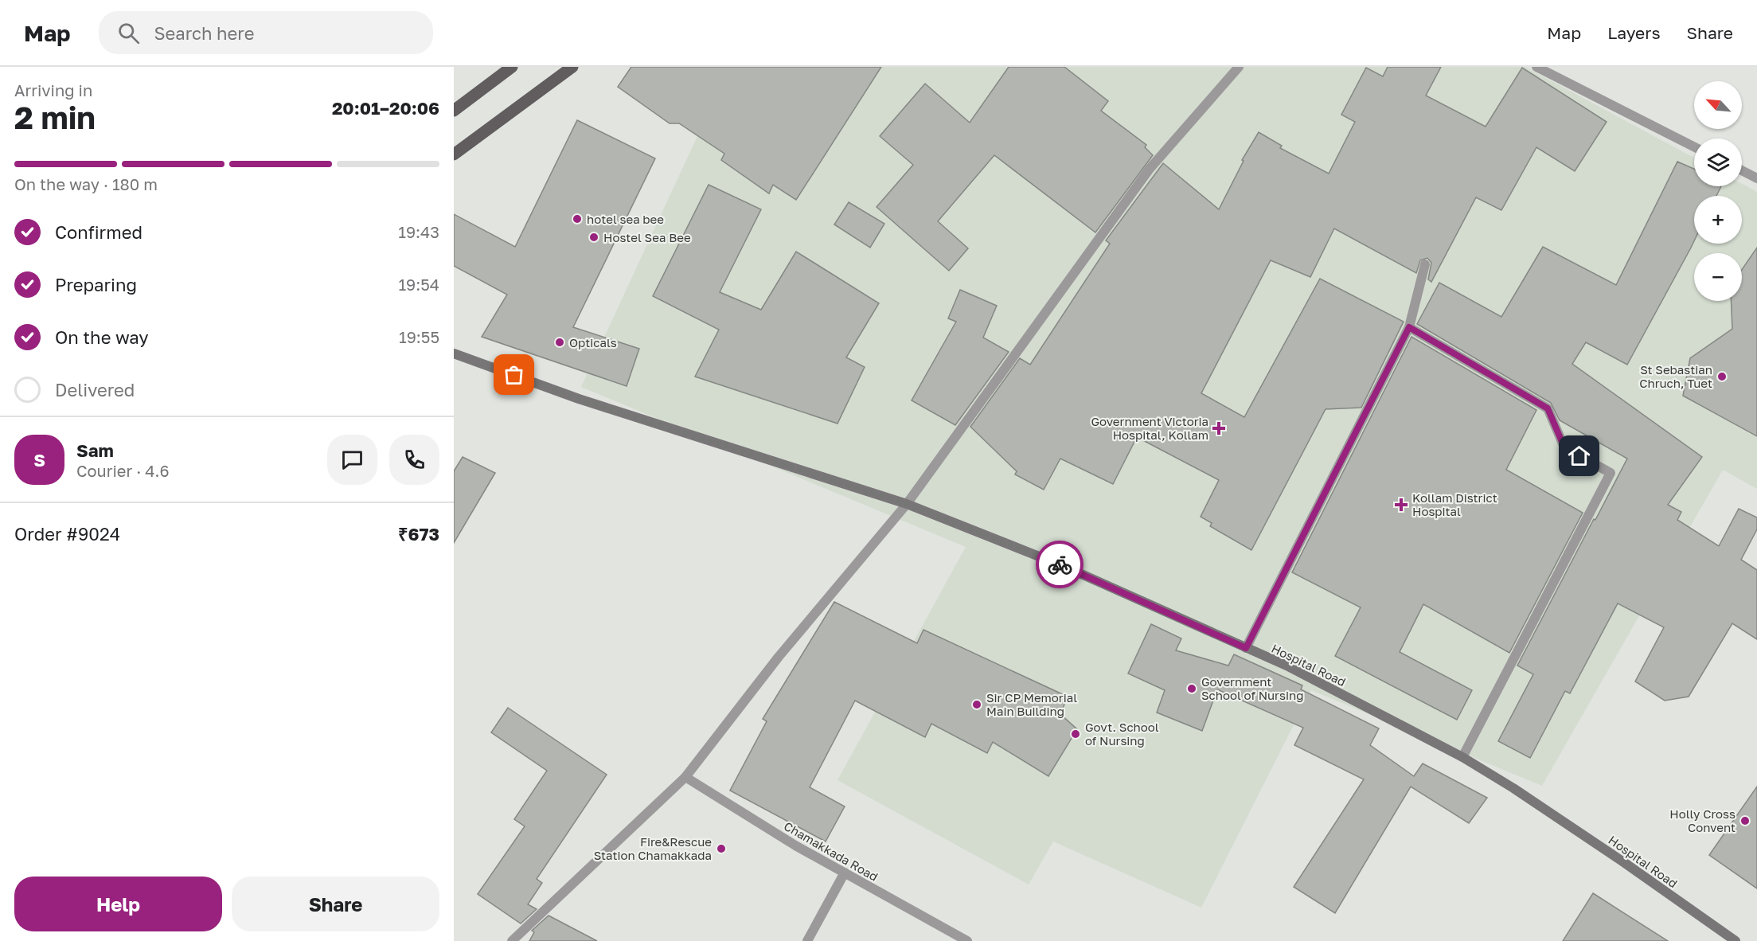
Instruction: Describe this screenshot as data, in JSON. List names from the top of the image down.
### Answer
{
  "streets": {
    "main road": ["Hospital Road"],
    "street": ["Chamakkada Road"]
  },
  "places": {
    "other": [
      "hotel sea bee",
      "Hostel Sea Bee",
      "Opticals",
      "St Sebastian Chruch, Tuet",
      "Government School of Nursing",
      "Sir CP Memorial Main Building",
      "Govt. School of Nursing",
      "Holly Cross Convent",
      "Fire&Rescue Station Chamakkada"
    ],
    "health": ["Government Victoria Hospital, Kollam", "Kollam District Hospital"]
  },
  "north": "top left",
  "page": {
    "header": "Map",
    "search": "Search here",
    "nav": ["Map", "Layers", "Share"],
    "heading": ["2 min", "Arriving in", "20:01–20:06"],
    "panel": [
      "Sam",
      "Courier · 4.6",
      "Order #9024",
      "₹673"
    ],
    "map_buttons": ["+", "−"],
    "bar": "On the way · 180 m",
    "list": [
      ["Confirmed", "19:43"],
      ["Preparing", "19:54"],
      ["On the way", "19:55"],
      "Delivered"
    ],
    "round": "S",
    "buttons": ["Help", "Share"]
  }
}
